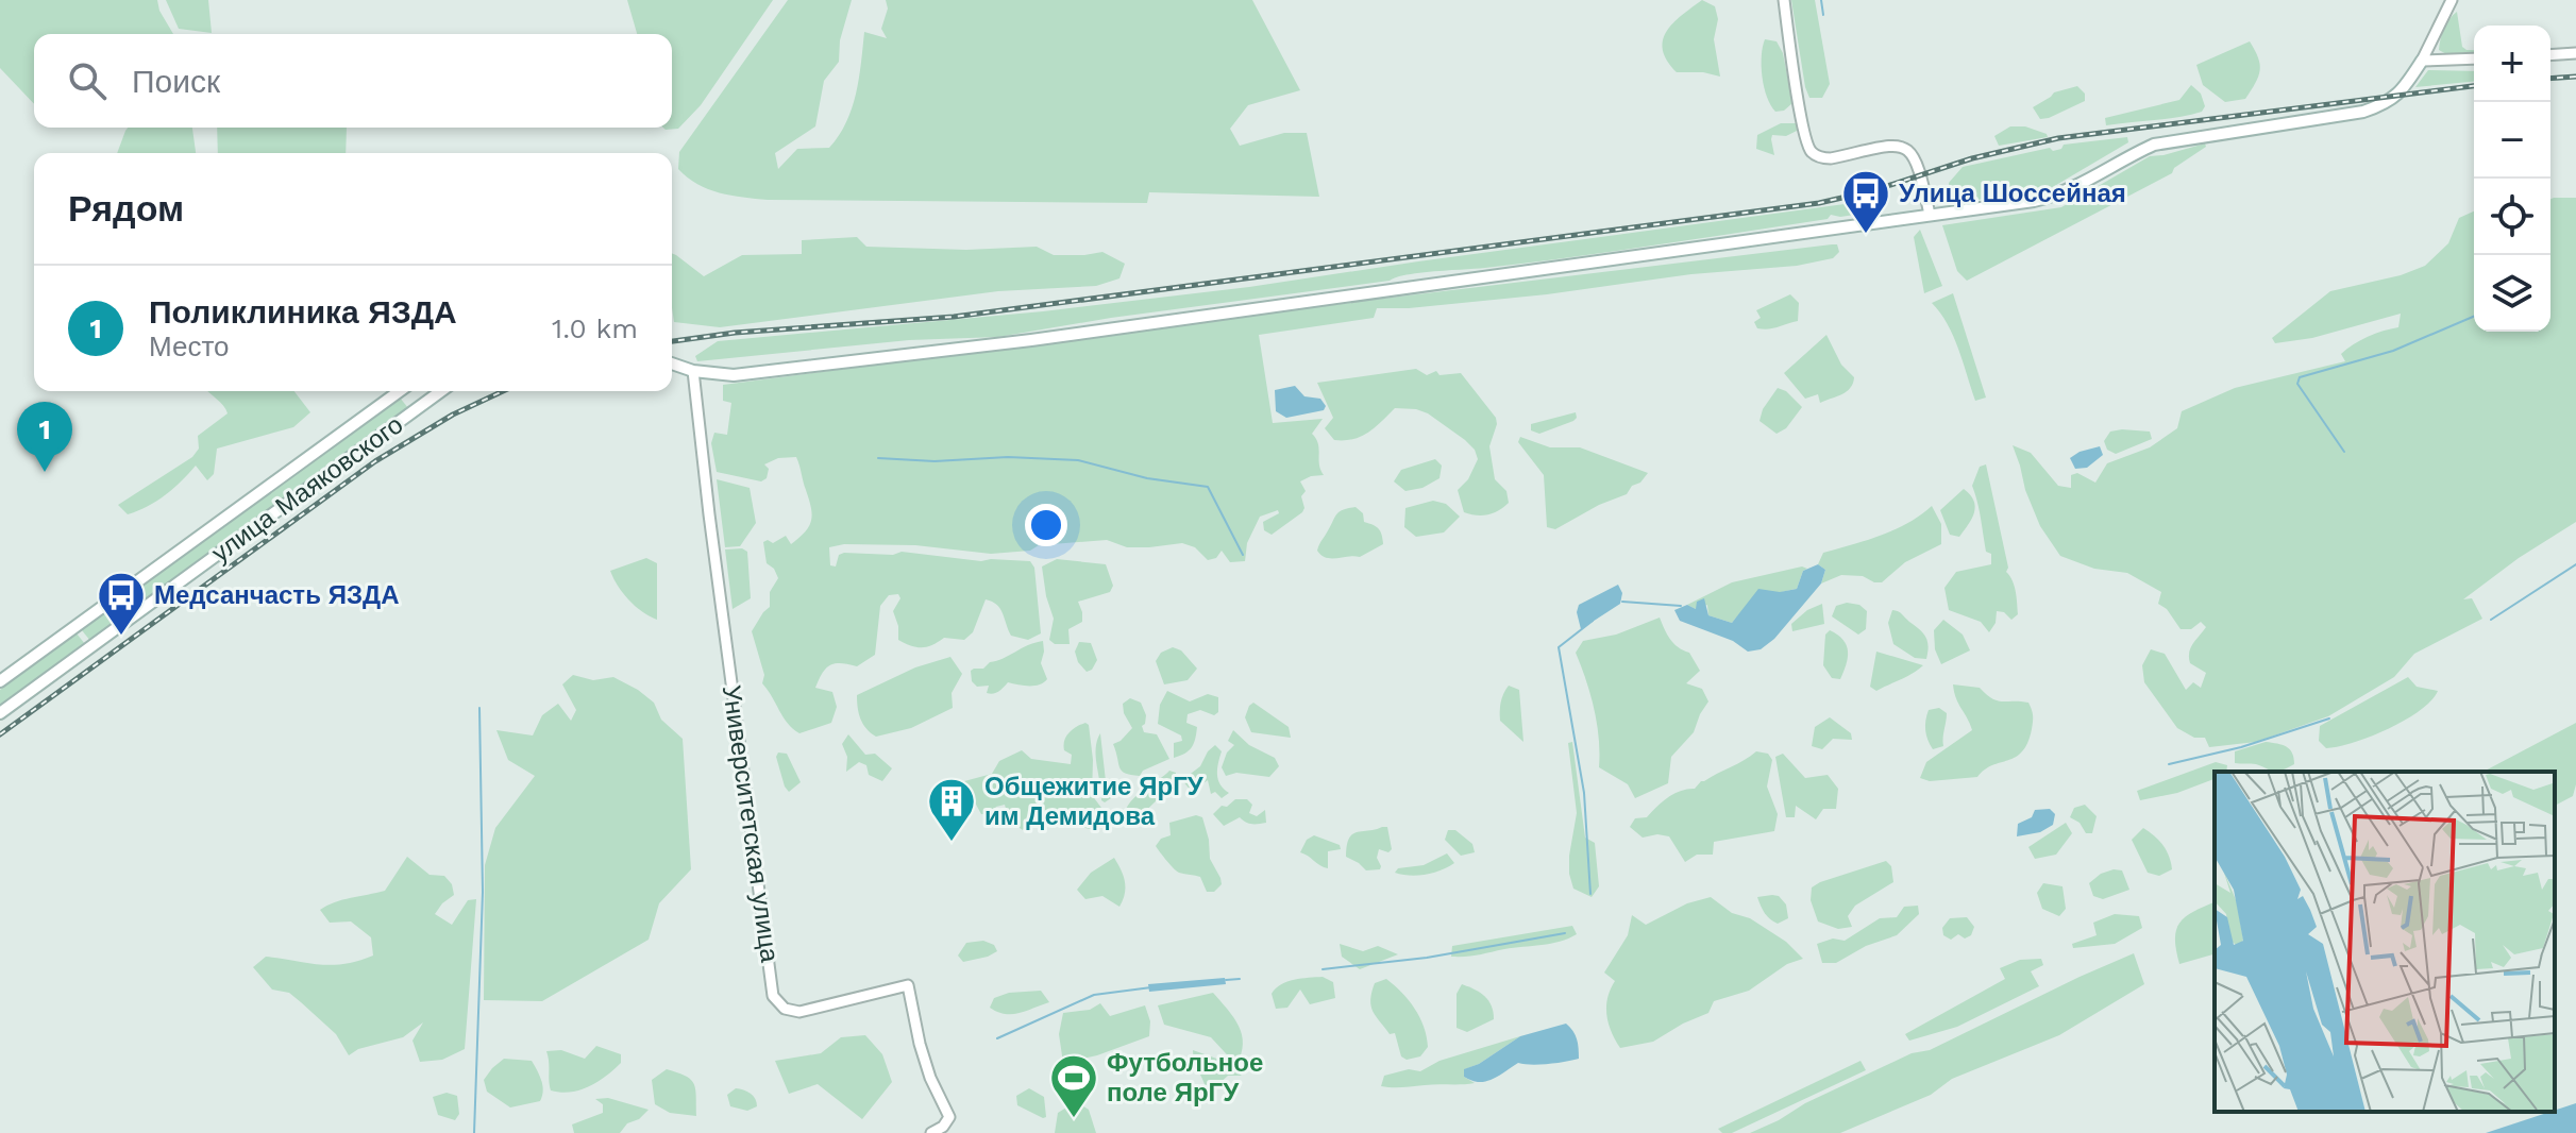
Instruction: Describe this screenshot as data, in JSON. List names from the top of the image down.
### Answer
{
  "streets": {
    "main road": ["улица Маяковского"],
    "street": ["Университетская улица"]
  },
  "places": {
    "bus stop": ["Улица Шоссейная", "Медсанчасть ЯЗДА"],
    "building": ["Общежитие ЯрГУ им Демидова"],
    "sports": ["Футбольное поле ЯрГУ"]
  },
  "page": {
    "map_buttons": ["+", "−"],
    "search": "Поиск",
    "heading": "Рядом",
    "list": [
      {
        "mark": "1",
        "name": "Поликлиника ЯЗДА",
        "note": "Место",
        "value": "1.0 km"
      }
    ],
    "pins": "1"
  }
}
